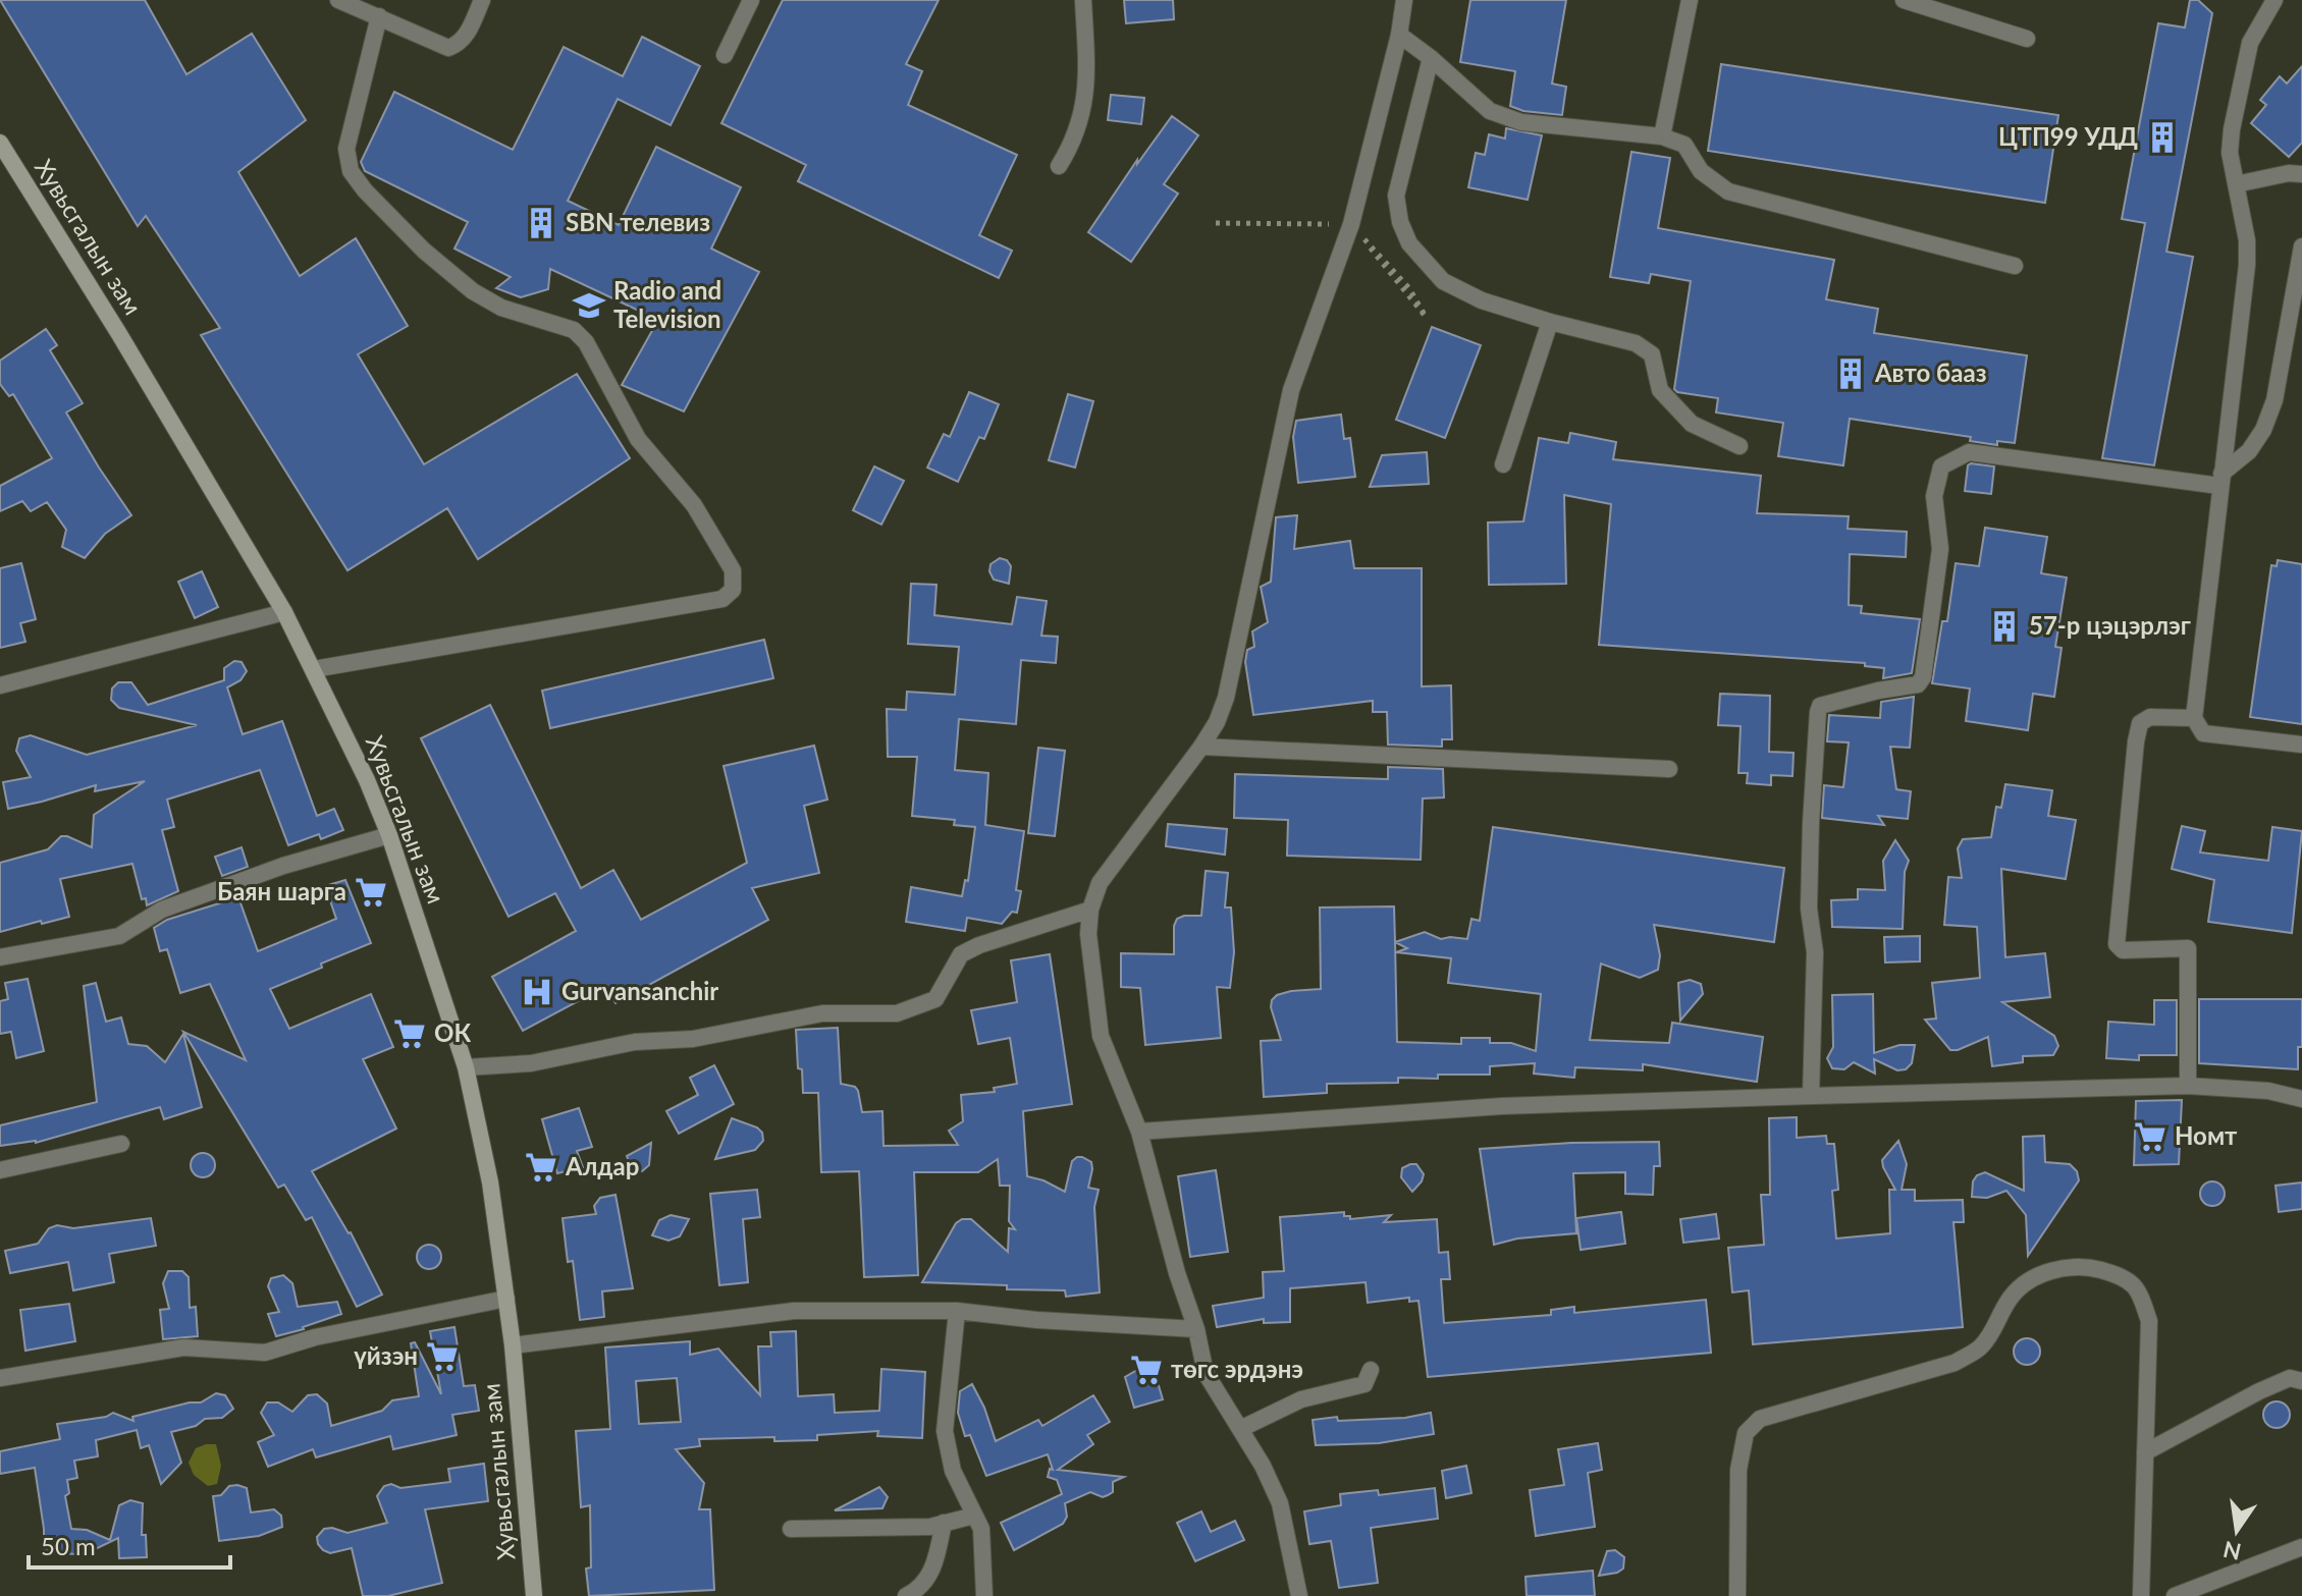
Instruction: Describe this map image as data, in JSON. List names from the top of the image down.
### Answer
{
  "streets": {
    "main road": ["Хувьсгалын зам"]
  },
  "places": {
    "building": [
      "ЦТП99 УДД",
      "SBN телевиз",
      "Авто бааз",
      "57-р цэцэрлэг"
    ],
    "school or university": ["Radio and Television"],
    "supermarket": [
      "Баян шарга",
      "ОК",
      "Номт",
      "Алдар",
      "үйзэн",
      "төгс эрдэнэ"
    ],
    "hospital": ["Gurvansanchir"]
  },
  "scale_bar": "50 m",
  "north": "bottom"
}
